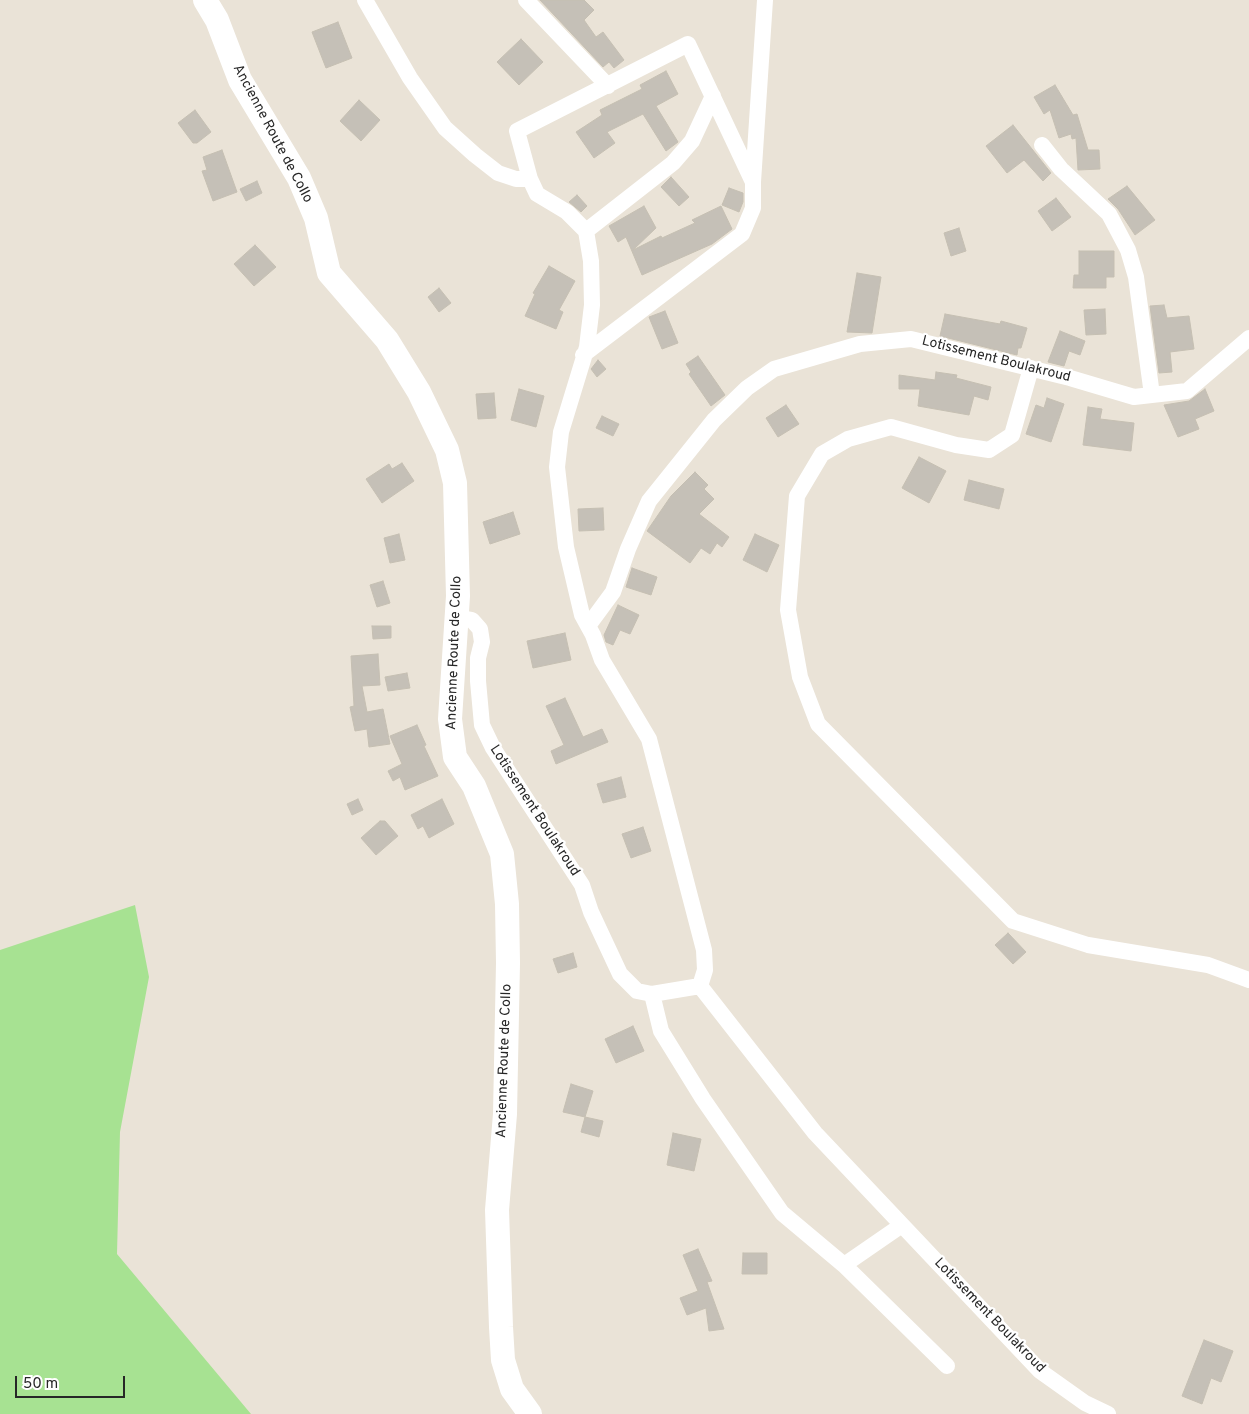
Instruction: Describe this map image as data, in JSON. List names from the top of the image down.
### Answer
{
  "streets": {
    "main road": ["Ancienne Route de Collo"],
    "street": ["Lotissement Boulakroud"]
  },
  "crossings": [
    ["Ancienne Route de Collo", "Lotissement Boulakroud"]
  ],
  "scale_bar": "50 m"
}
